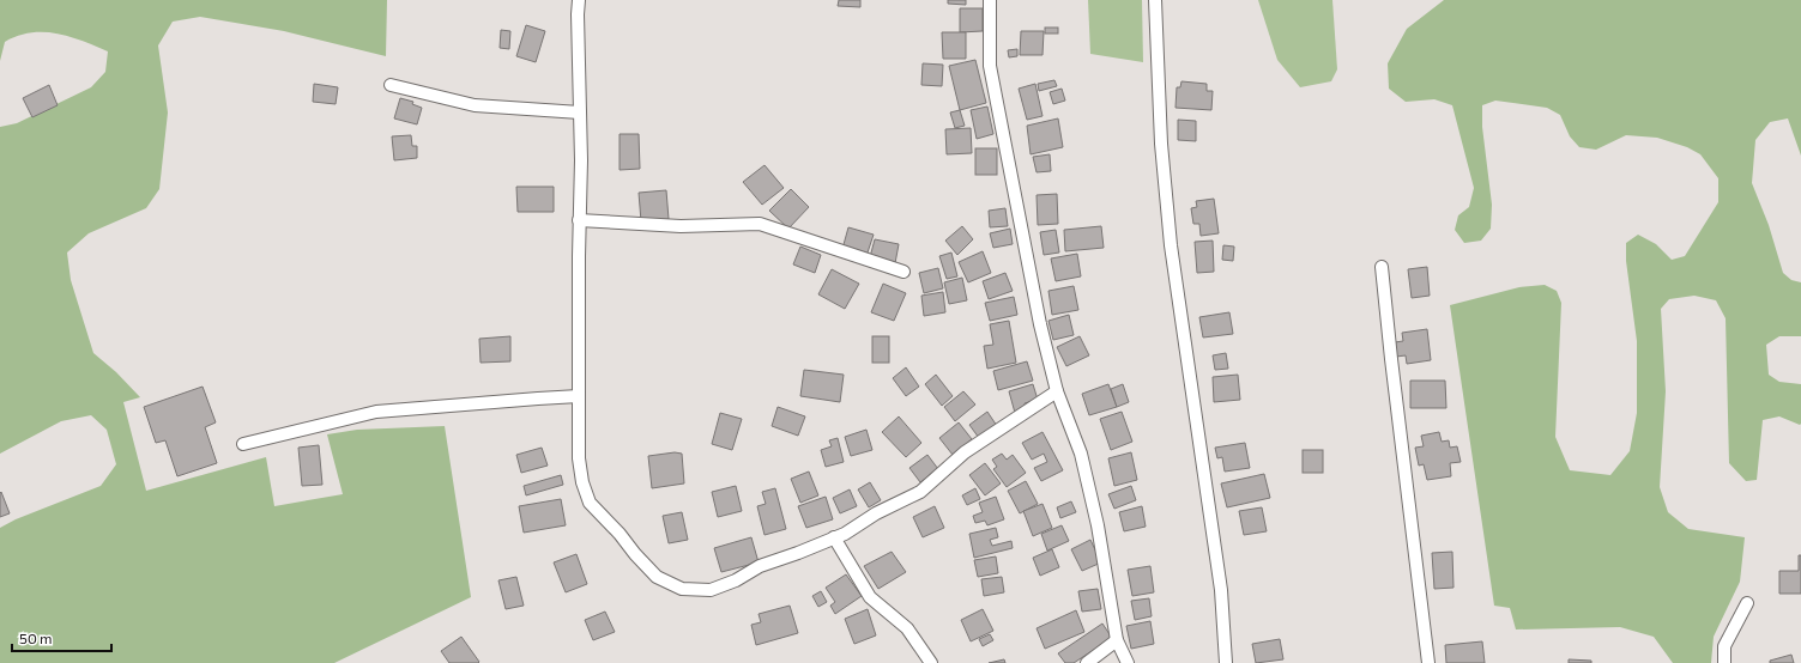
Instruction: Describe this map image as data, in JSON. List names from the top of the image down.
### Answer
{
  "scale_bar": "50 m"
}
